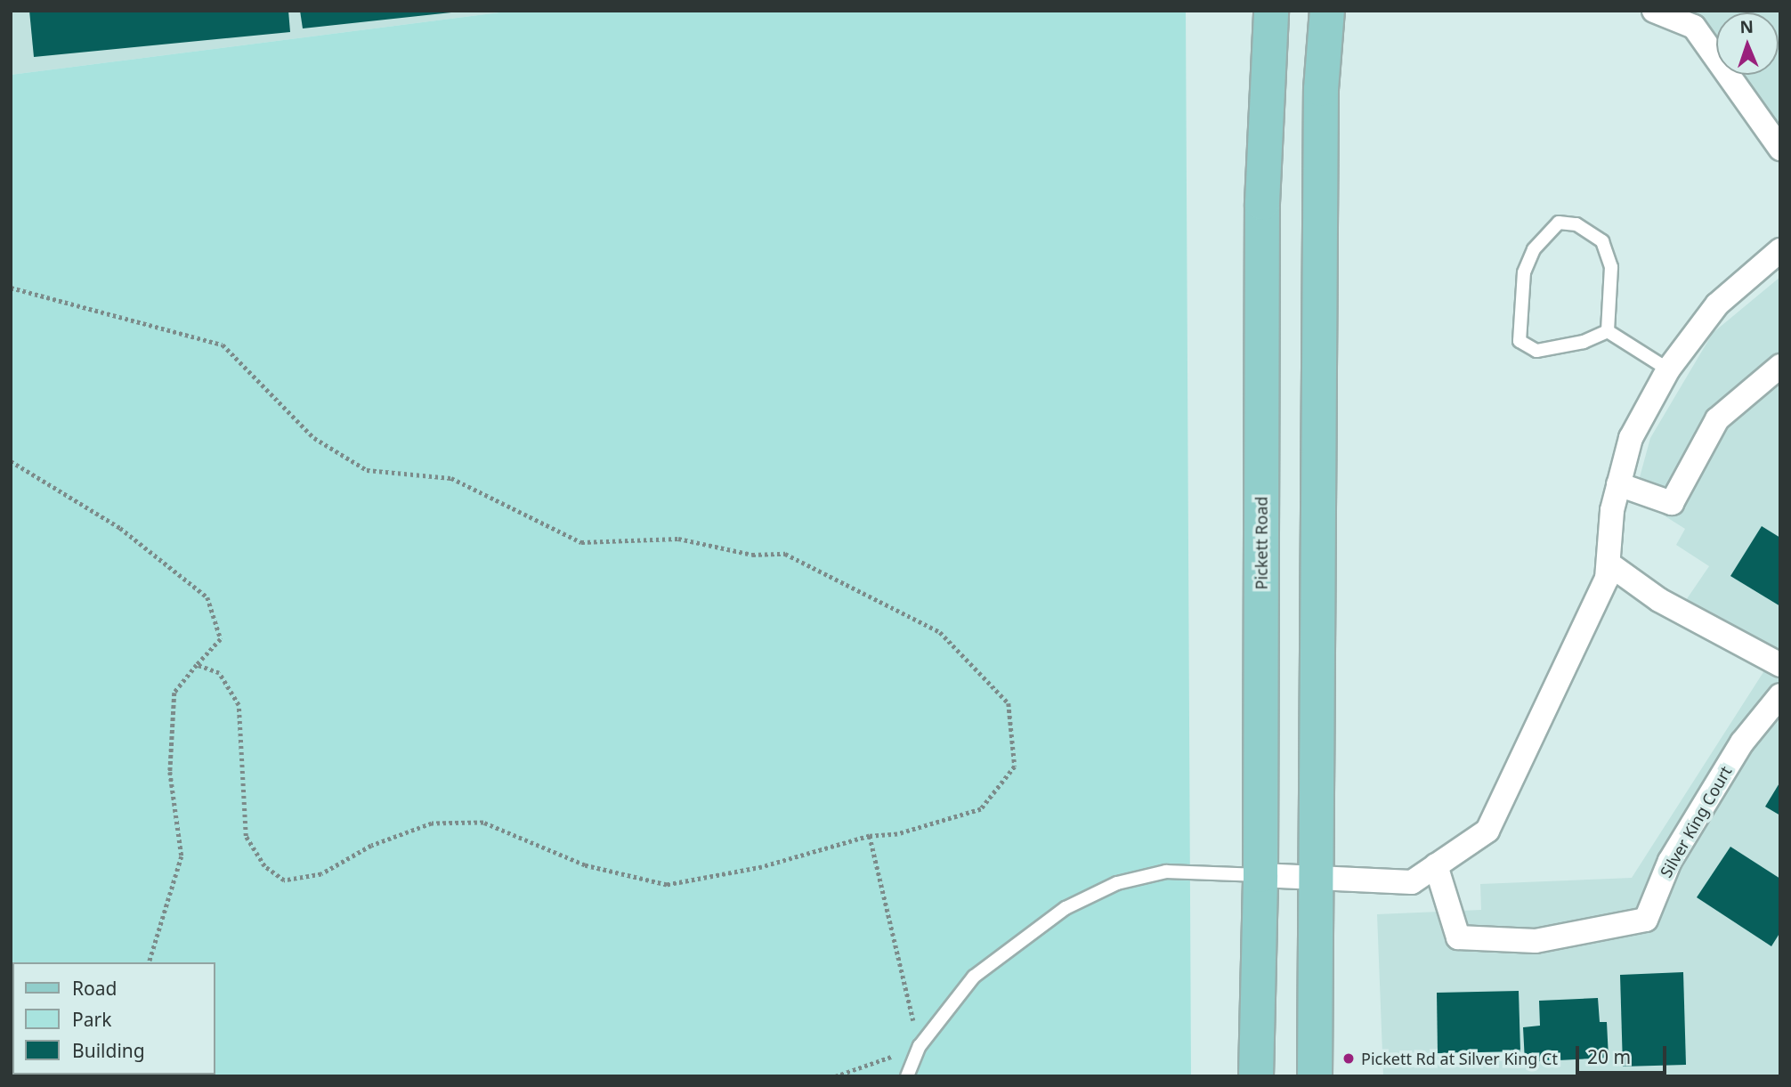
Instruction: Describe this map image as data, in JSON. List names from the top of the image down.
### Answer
{
  "streets": {
    "main road": ["Pickett Road"],
    "street": ["Silver King Court"]
  },
  "places": ["Pickett Rd at Silver King Ct"],
  "legend": ["Road", "Park", "Building"],
  "scale_bar": "20 m",
  "north": "top"
}
